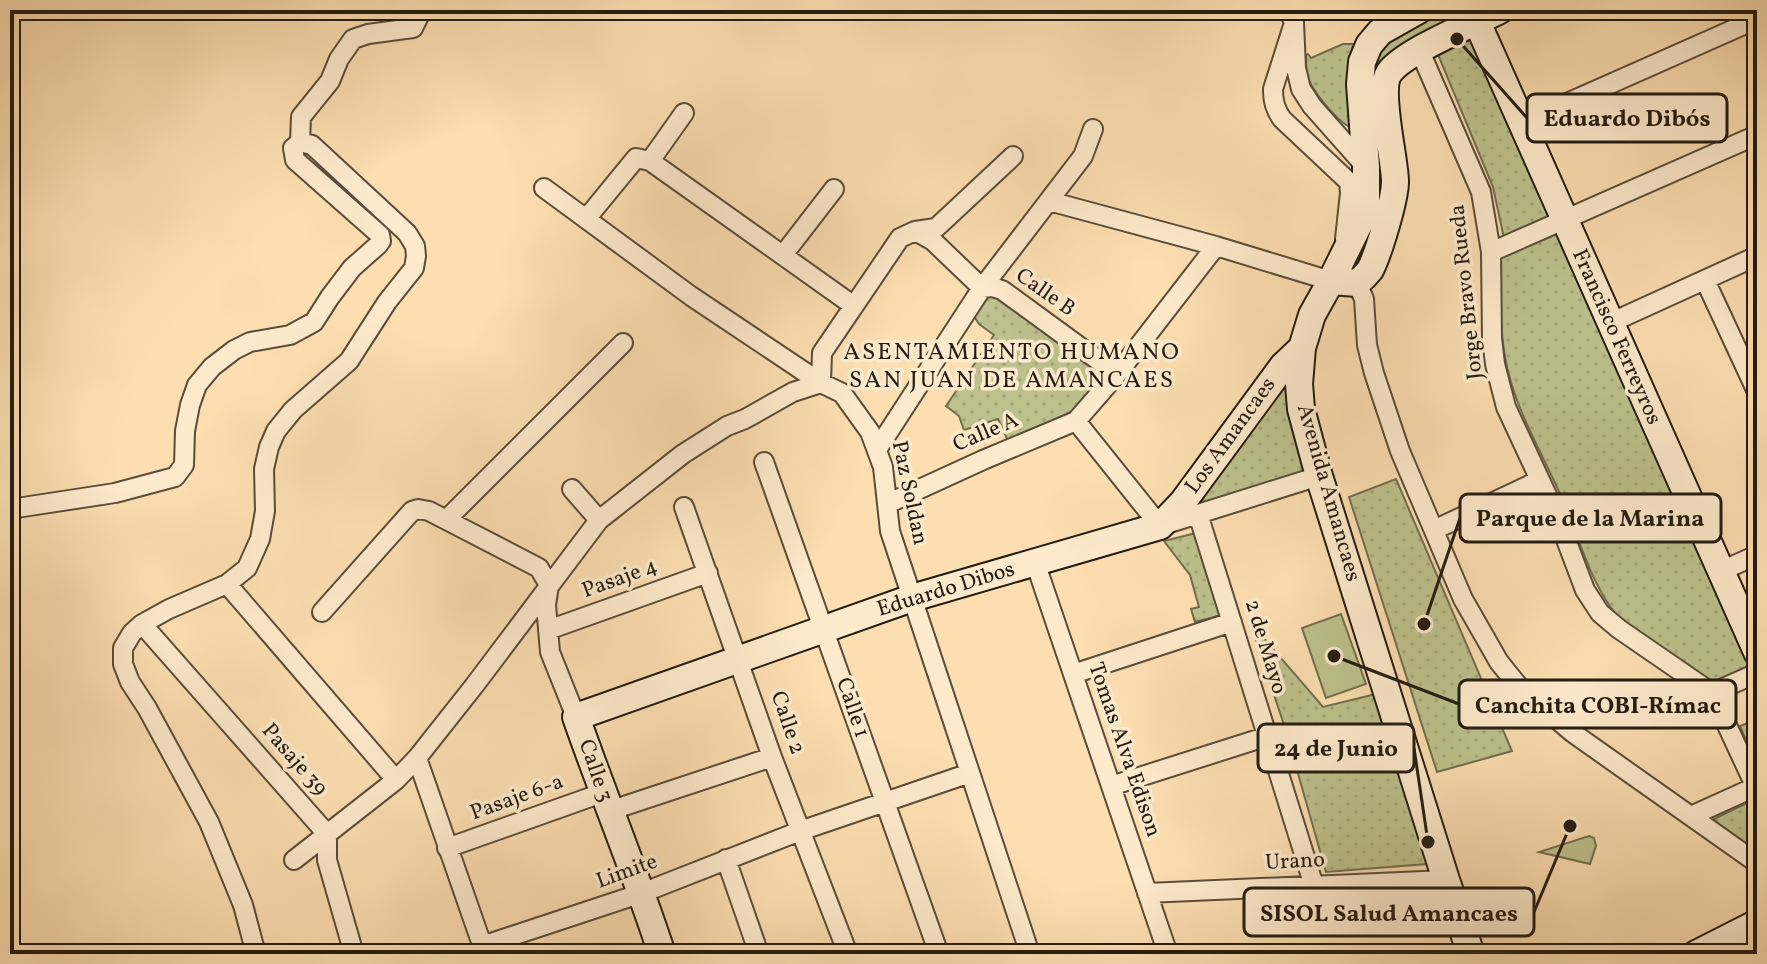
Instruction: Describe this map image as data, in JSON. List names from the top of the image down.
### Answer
{
  "streets": {
    "street": [
      "Jorge Bravo Rueda",
      "Calle B",
      "Francisco Ferreyros",
      "Calle A",
      "Los Amancaes",
      "Paz Soldan",
      "Avenida Amancaes",
      "Pasaje 4",
      "Eduardo Dibos",
      "2 de Mayo",
      "Calle 1",
      "Calle 2",
      "Tomas Alva Edison",
      "Pasaje 39",
      "Calle 3",
      "Pasaje 6-a",
      "Urano",
      "Limite"
    ]
  },
  "crossings": [
    ["Jorge Bravo Rueda", "Avenida Amancaes"],
    ["Calle B", "Calle A"],
    ["Francisco Ferreyros", "Avenida Amancaes"],
    ["Calle A", "Paz Soldan"],
    ["Los Amancaes", "Avenida Amancaes"],
    ["Los Amancaes", "Eduardo Dibos"],
    ["Paz Soldan", "Eduardo Dibos"],
    ["Paz Soldan", "Limite"],
    ["Avenida Amancaes", "Eduardo Dibos"],
    ["Avenida Amancaes", "Urano"],
    ["Pasaje 4", "Calle 2"],
    ["Pasaje 4", "Calle 3"],
    ["Eduardo Dibos", "2 de Mayo"],
    ["Eduardo Dibos", "Calle 1"],
    ["Eduardo Dibos", "Calle 2"],
    ["Eduardo Dibos", "Tomas Alva Edison"],
    ["Eduardo Dibos", "Calle 3"],
    ["2 de Mayo", "Urano"],
    ["Calle 1", "Limite"],
    ["Calle 2", "Pasaje 6-a"],
    ["Calle 2", "Limite"],
    ["Tomas Alva Edison", "Urano"],
    ["Calle 3", "Pasaje 6-a"],
    ["Calle 3", "Limite"],
    ["Pasaje 6-a", "Limite"]
  ],
  "districts": ["ASENTAMIENTO HUMANO SAN JUAN DE AMANCAES"],
  "places": [
    "Eduardo Dibós",
    "Parque de la Marina",
    "Canchita COBI-Rímac",
    "SISOL Salud Amancaes",
    "24 de Junio"
  ]
}
